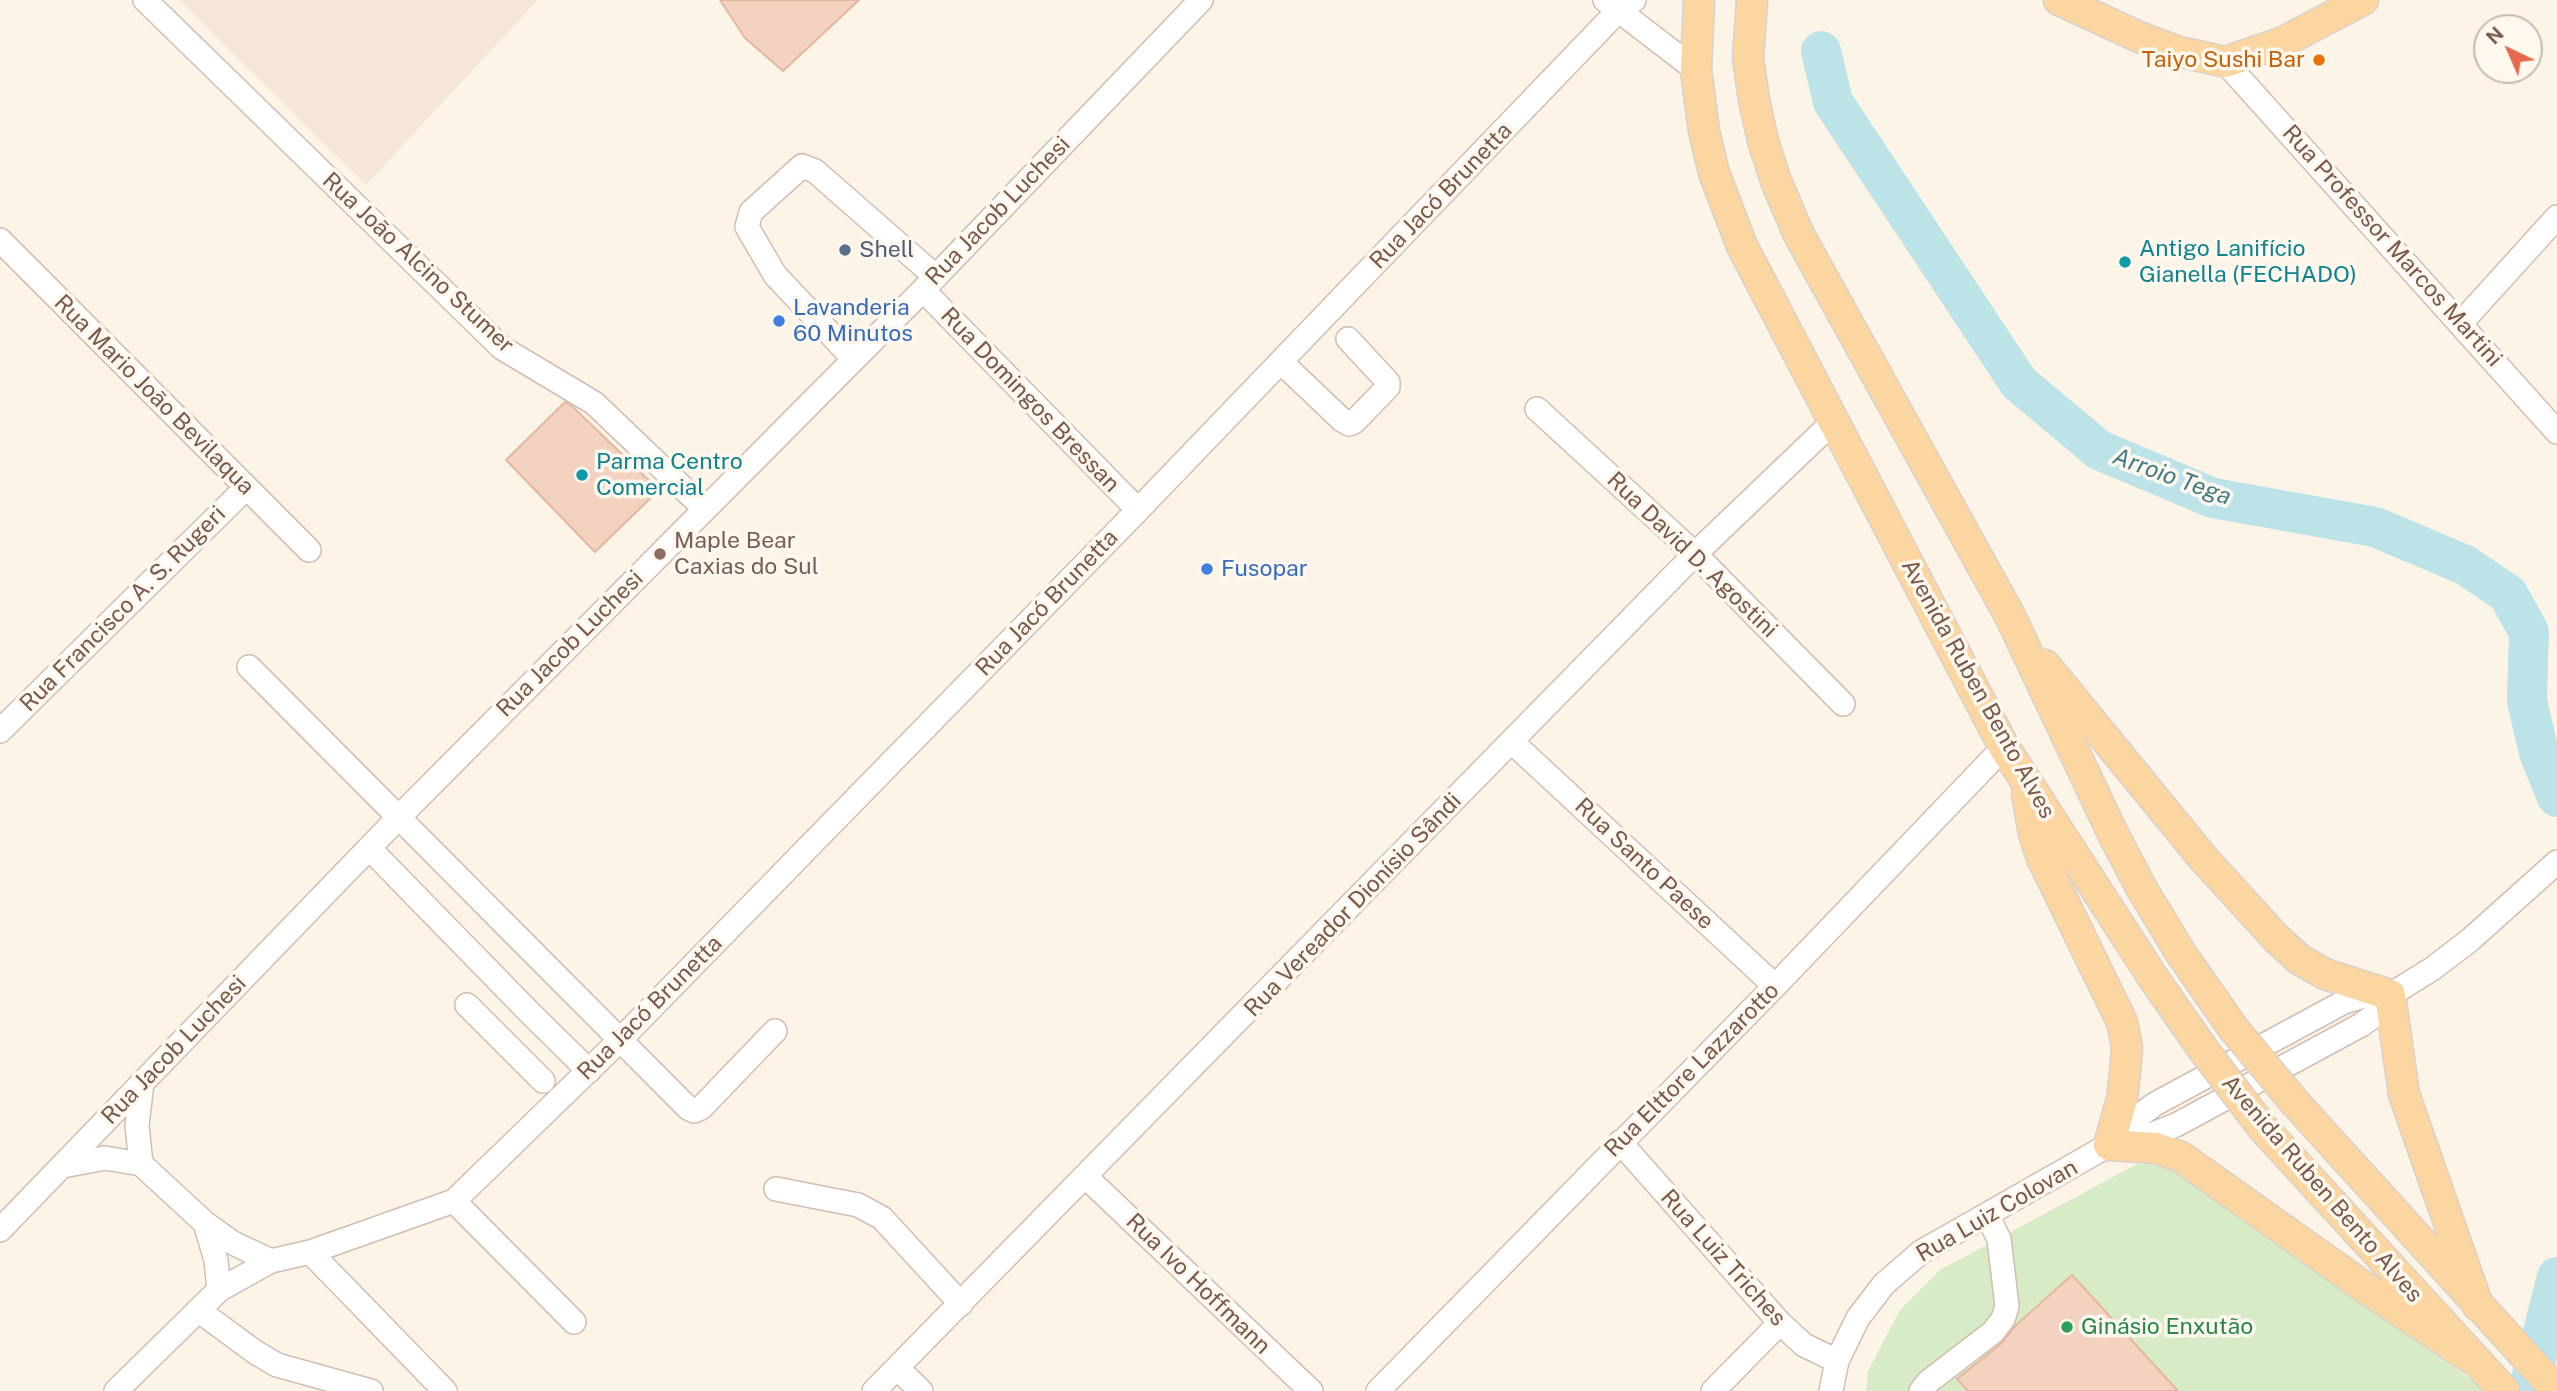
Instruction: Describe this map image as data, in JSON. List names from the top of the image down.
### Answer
{
  "streets": {
    "main road": ["Avenida Ruben Bento Alves"],
    "street": [
      "Rua Jacó Brunetta",
      "Rua Jacob Luchesi",
      "Rua Professor Marcos Martini",
      "Rua João Alcino Stumer",
      "Rua Mario João Bevilaqua",
      "Rua Domingos Bressan",
      "Rua David D. Agostini",
      "Rua Francisco A. S. Rugeri",
      "Rua Santo Paese",
      "Rua Vereador Dionísio Sândi",
      "Rua Elttore Lazzarotto",
      "Rua Luiz Colovan",
      "Rua Luiz Triches",
      "Rua Ivo Hoffmann"
    ]
  },
  "crossings": [
    ["Rua Jacó Brunetta", "Rua Domingos Bressan"],
    ["Rua Jacob Luchesi", "Rua João Alcino Stumer"],
    ["Rua Jacob Luchesi", "Rua Domingos Bressan"],
    ["Rua Mario João Bevilaqua", "Rua Francisco A. S. Rugeri"],
    ["Rua David D. Agostini", "Rua Vereador Dionísio Sândi"],
    ["Avenida Ruben Bento Alves", "Rua Vereador Dionísio Sândi"],
    ["Avenida Ruben Bento Alves", "Rua Elttore Lazzarotto"],
    ["Rua Santo Paese", "Rua Vereador Dionísio Sândi"],
    ["Rua Santo Paese", "Rua Elttore Lazzarotto"],
    ["Rua Vereador Dionísio Sândi", "Rua Ivo Hoffmann"],
    ["Rua Elttore Lazzarotto", "Rua Luiz Triches"],
    ["Rua Luiz Colovan", "Rua Luiz Triches"]
  ],
  "water": ["Arroio Tega"],
  "places": [
    "Taiyo Sushi Bar",
    "Shell",
    "Antigo Lanifício Gianella (FECHADO)",
    "Lavanderia 60 Minutos",
    "Parma Centro Comercial",
    "Maple Bear Caxias do Sul",
    "Fusopar",
    "Ginásio Enxutão"
  ],
  "north": "top left"
}
